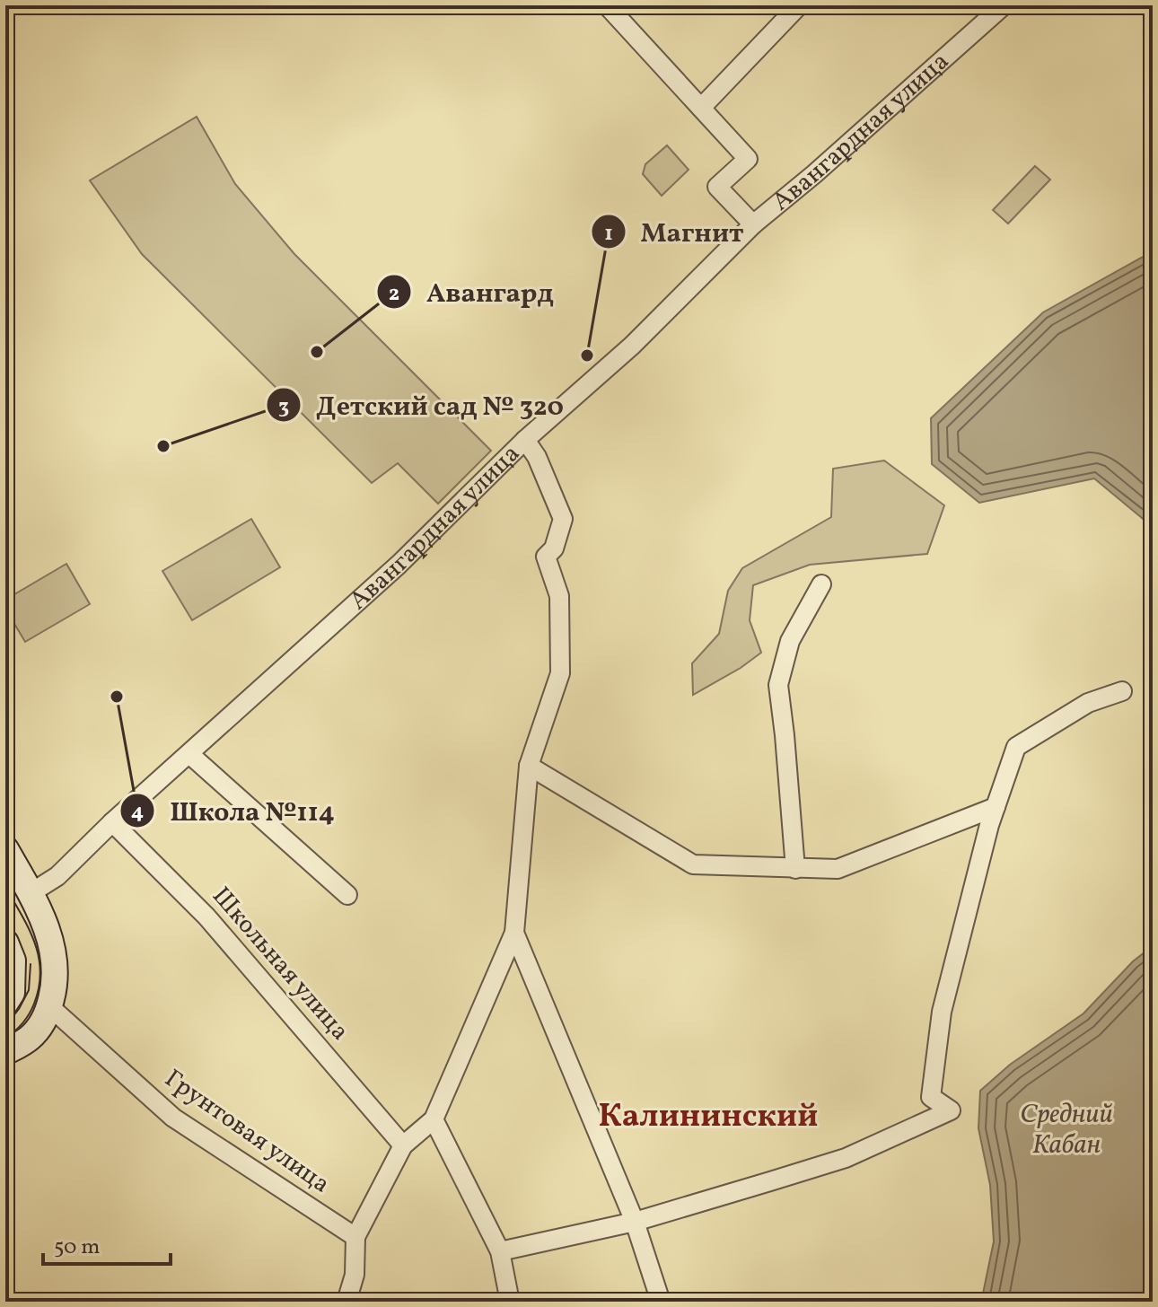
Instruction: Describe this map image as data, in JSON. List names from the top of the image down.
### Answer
{
  "streets": {
    "street": ["Авангардная улица", "Школьная улица", "Грунтовая улица"]
  },
  "crossings": [
    ["Авангардная улица", "Школьная улица"]
  ],
  "districts": ["Калининский"],
  "water": ["Средний Кабан"],
  "places": [
    "Авангард",
    "Магнит",
    "Детский сад № 320",
    "Школа №114"
  ],
  "scale_bar": "50 m"
}
